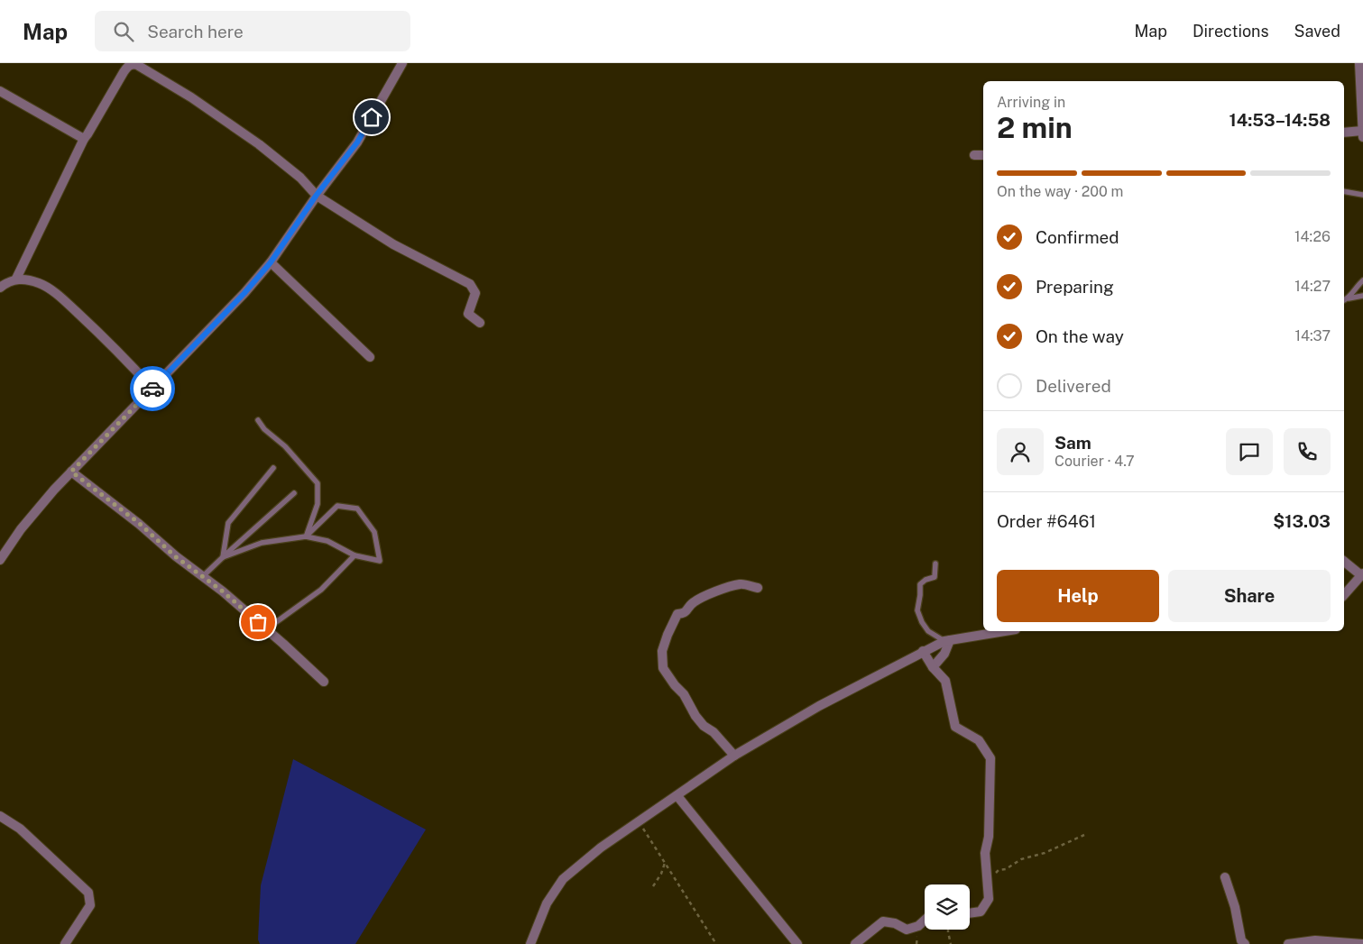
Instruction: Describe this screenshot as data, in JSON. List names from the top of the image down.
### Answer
{
  "page": {
    "header": "Map",
    "search": "Search here",
    "nav": ["Map", "Directions", "Saved"],
    "heading": ["2 min", "Arriving in", "14:53–14:58"],
    "panel": [
      "Sam",
      "Courier · 4.7",
      "Order #6461",
      "$13.03"
    ],
    "bar": "On the way · 200 m",
    "list": [
      ["Confirmed", "14:26"],
      ["Preparing", "14:27"],
      ["On the way", "14:37"],
      "Delivered"
    ],
    "buttons": ["Help", "Share"]
  }
}
